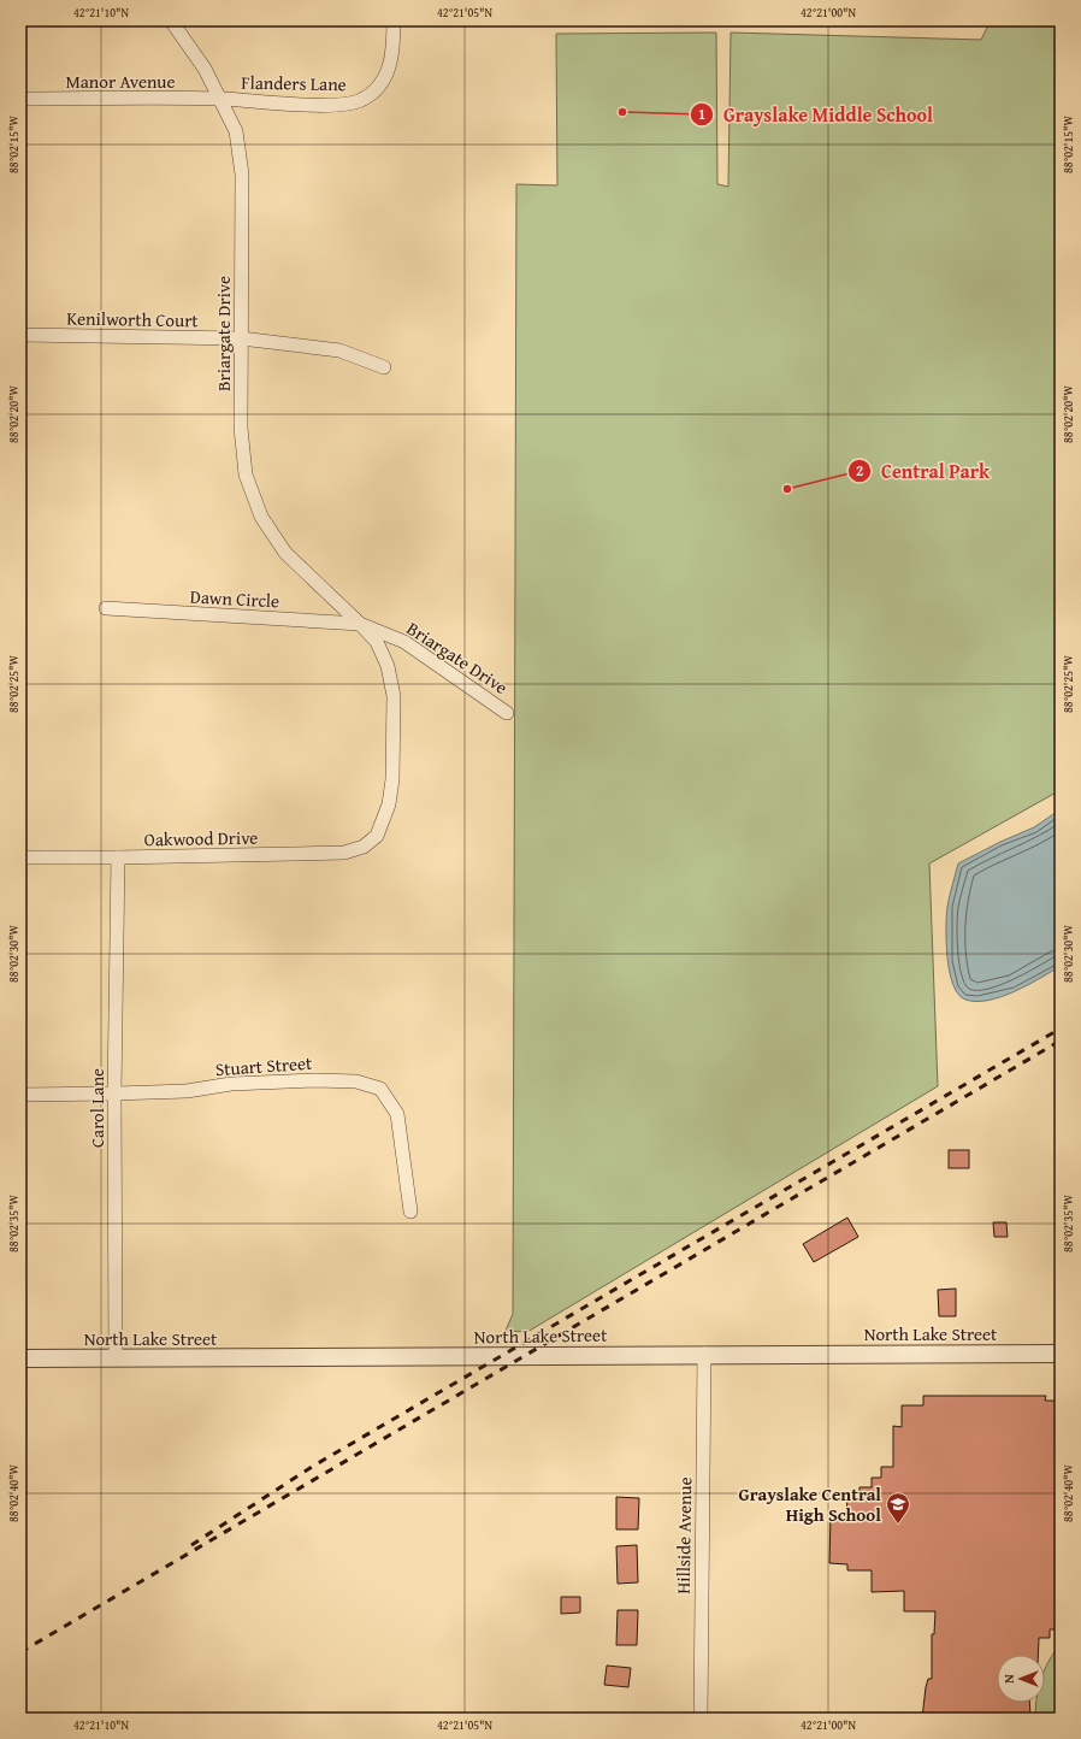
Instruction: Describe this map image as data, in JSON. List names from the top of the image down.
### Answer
{
  "streets": {
    "street": [
      "Manor Avenue",
      "Flanders Lane",
      "Kenilworth Court",
      "Briargate Drive",
      "Dawn Circle",
      "Oakwood Drive",
      "Stuart Street",
      "Carol Lane",
      "North Lake Street",
      "Hillside Avenue"
    ]
  },
  "crossings": [
    ["Manor Avenue", "Flanders Lane"],
    ["Manor Avenue", "Briargate Drive"],
    ["Flanders Lane", "Briargate Drive"],
    ["Kenilworth Court", "Briargate Drive"],
    ["Briargate Drive", "Dawn Circle"],
    ["Briargate Drive", "Oakwood Drive"],
    ["Oakwood Drive", "Carol Lane"],
    ["Stuart Street", "Carol Lane"],
    ["Carol Lane", "North Lake Street"],
    ["North Lake Street", "Hillside Avenue"]
  ],
  "places": {
    "other": ["Grayslake Middle School", "Central Park"],
    "school or university": ["Grayslake Central High School"]
  },
  "north": "left",
  "coordinates": [
    "42°21'10\"N",
    "42°21'05\"N",
    "42°21'00\"N",
    "88°02'15\"W",
    "88°02'20\"W",
    "88°02'25\"W",
    "88°02'30\"W",
    "88°02'35\"W",
    "88°02'40\"W"
  ]
}
